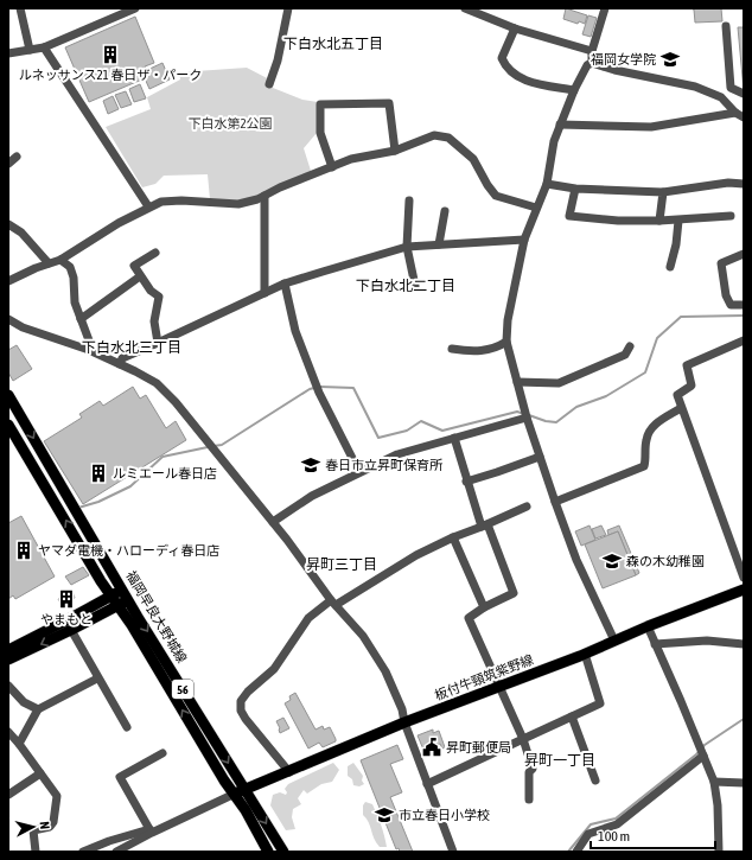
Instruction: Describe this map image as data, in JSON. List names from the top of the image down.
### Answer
{
  "streets": {
    "main road": ["福岡早良大野城線", "板付牛頸筑紫野線", "56"]
  },
  "crossings": [
    ["福岡早良大野城線", "板付牛頸筑紫野線"]
  ],
  "districts": [
    "下白水北五丁目",
    "下白水北二丁目",
    "下白水北三丁目",
    "昇町三丁目",
    "昇町一丁目"
  ],
  "parks": ["下白水第2公園"],
  "places": {
    "building": [
      "ルネッサンス21 春日ザ・パーク",
      "ルミエール春日店",
      "ヤマダ電機・ハローディ春日店",
      "やまもと"
    ],
    "school or university": [
      "福岡女学院",
      "春日市立昇町保育所",
      "森の木幼稚園",
      "市立春日小学校"
    ],
    "public building": ["昇町郵便局"]
  },
  "scale_bar": "100 m",
  "north": "right"
}
